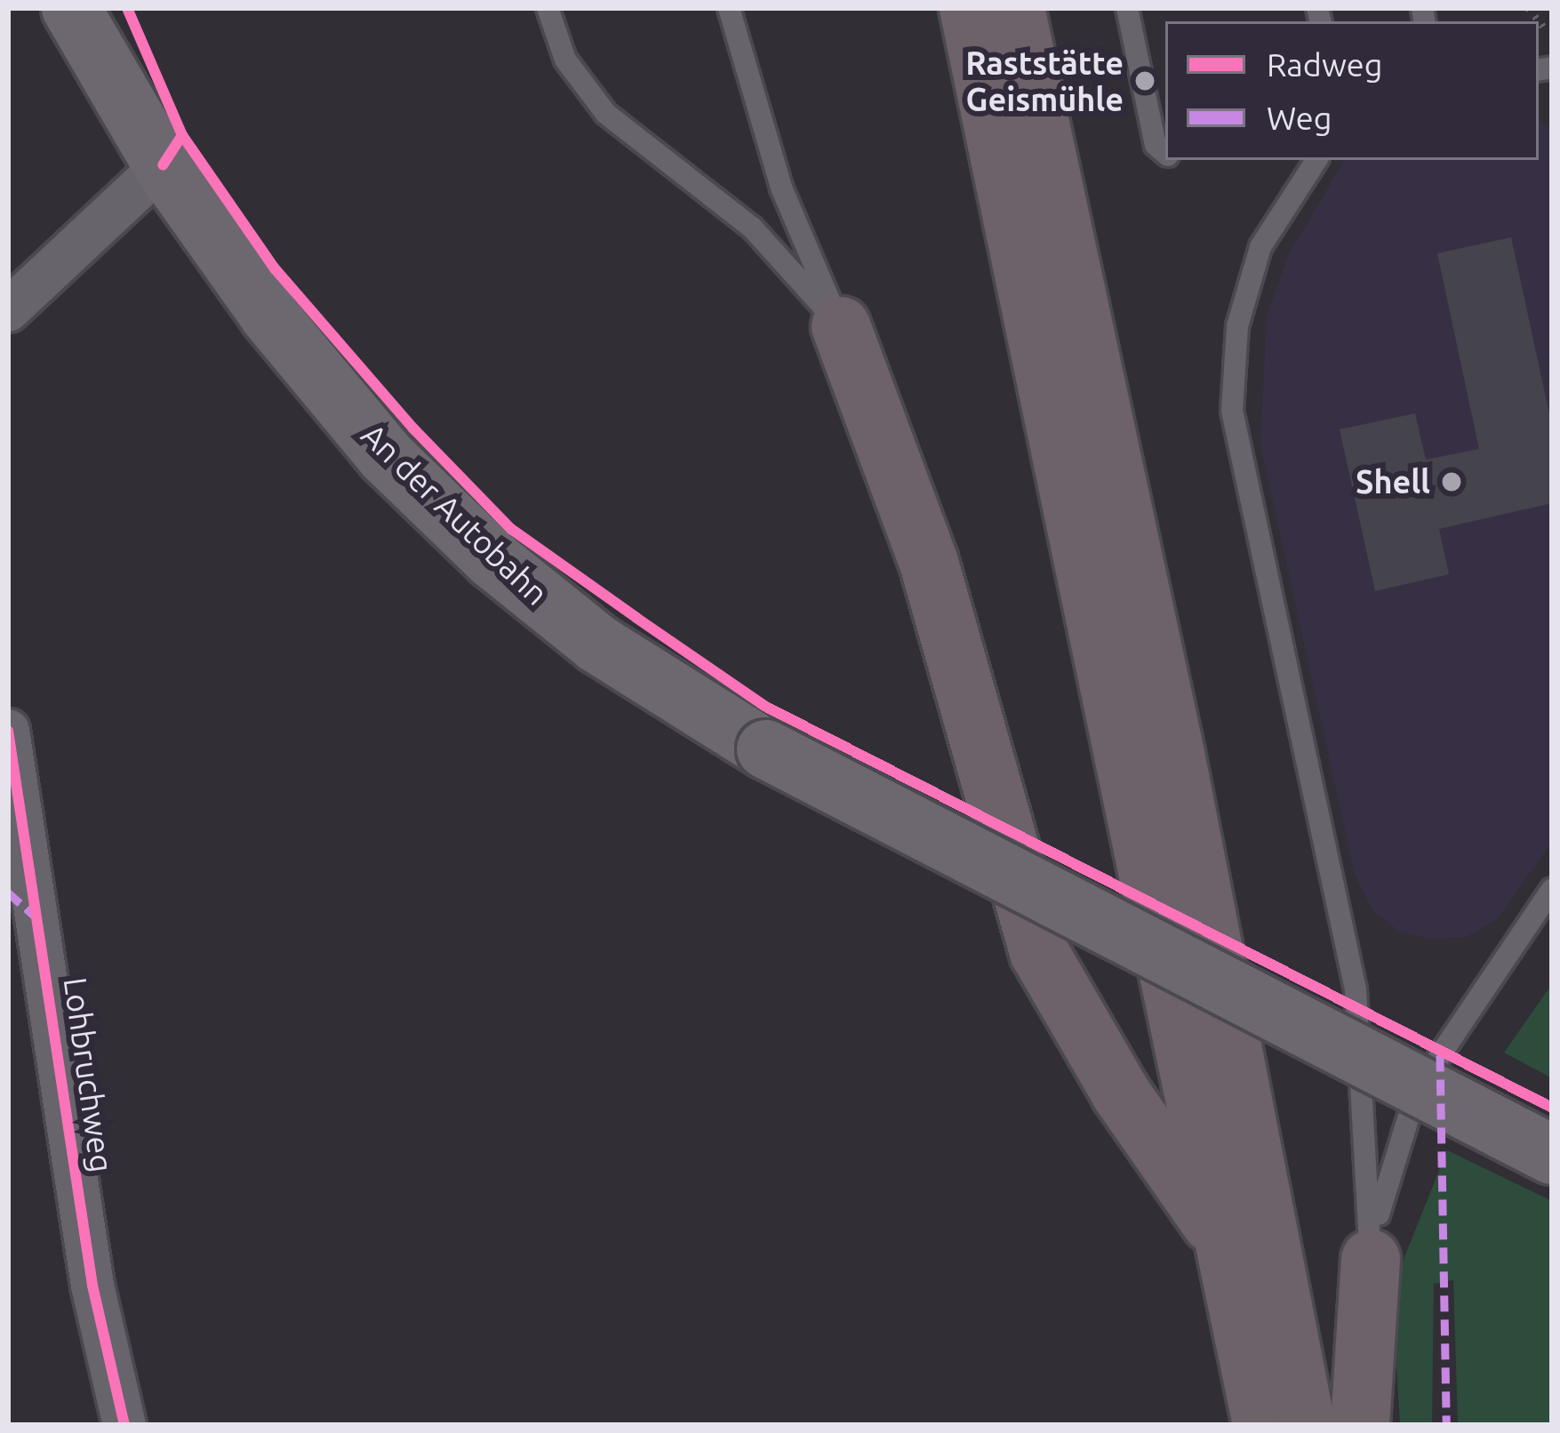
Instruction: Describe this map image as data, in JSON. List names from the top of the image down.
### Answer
{
  "streets": {
    "main road": ["An der Autobahn"],
    "street": ["Lohbruchweg"]
  },
  "places": ["Raststätte Geismühle", "Shell"],
  "legend": ["Radweg", "Weg"]
}
